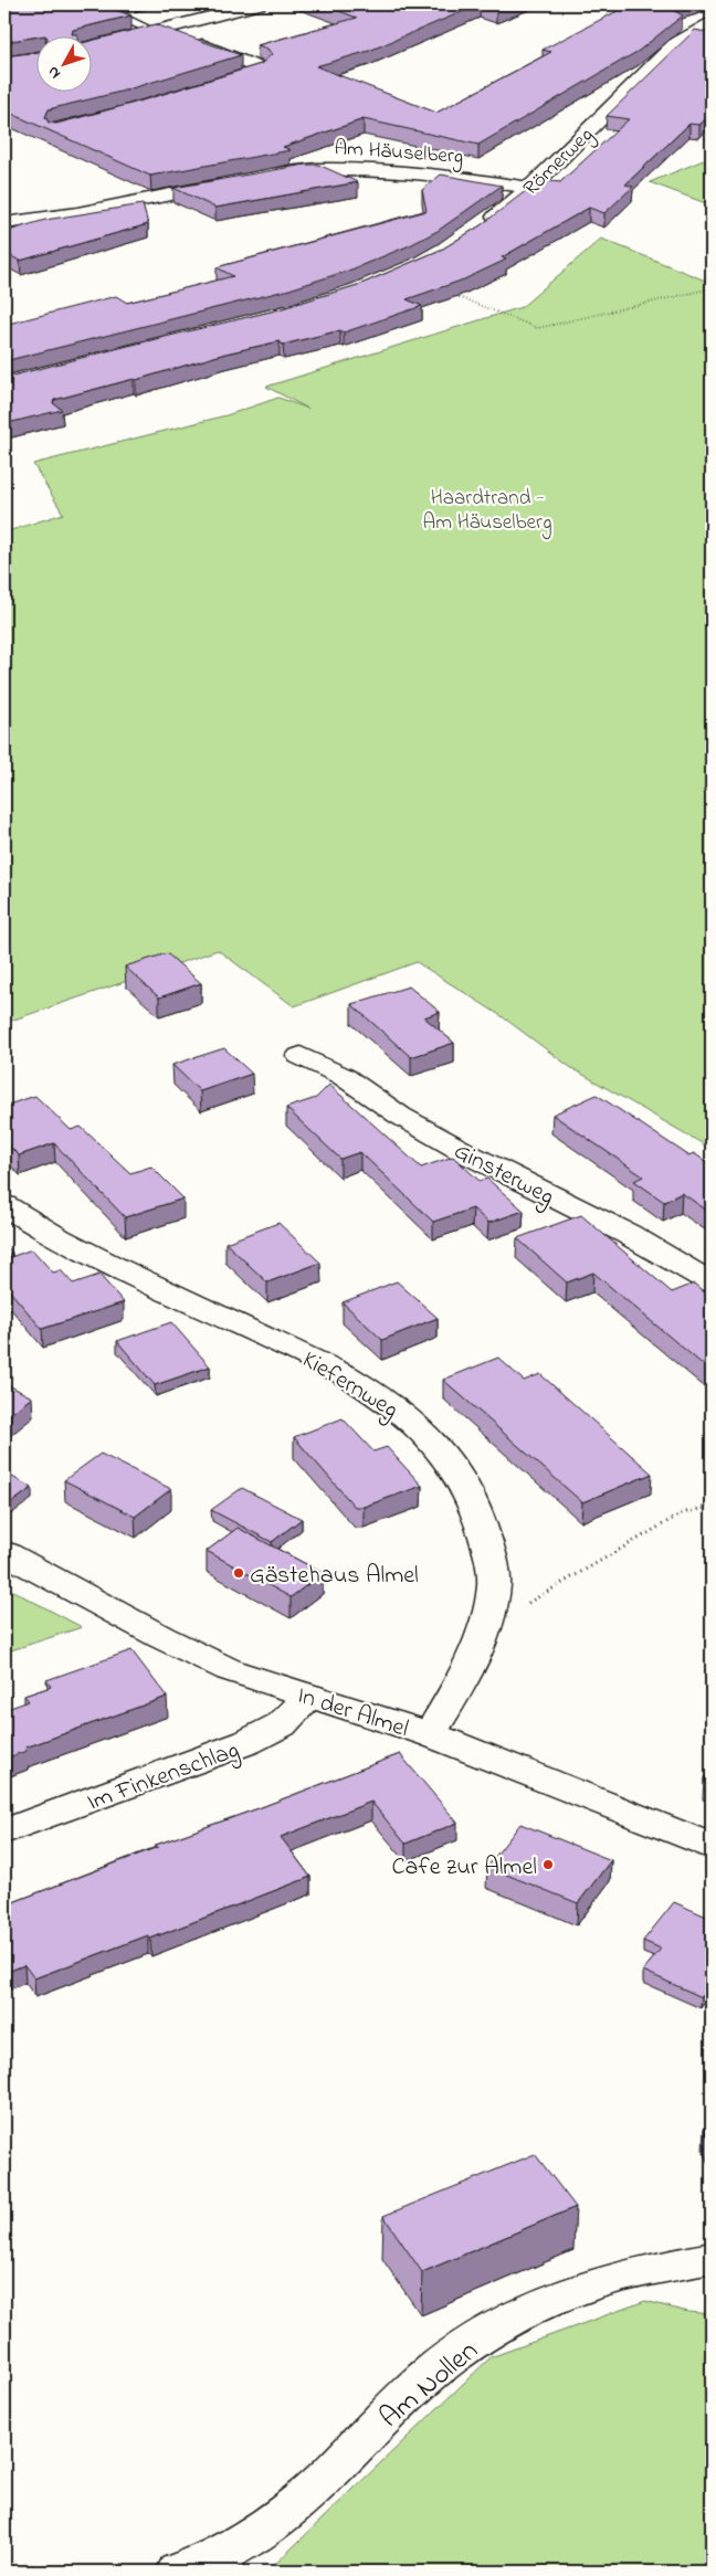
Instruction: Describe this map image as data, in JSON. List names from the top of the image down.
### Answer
{
  "streets": {
    "street": [
      "Am Häuselberg",
      "Römerweg",
      "Ginsterweg",
      "Kiefernweg",
      "In der Almel",
      "Im Finkenschlag",
      "Am Nollen"
    ]
  },
  "crossings": [
    ["Am Häuselberg", "Römerweg"],
    ["Kiefernweg", "In der Almel"],
    ["In der Almel", "Im Finkenschlag"]
  ],
  "parks": ["Haardtrand - Am Häuselberg"],
  "places": ["Gästehaus Almel", "Cafe zur Almel"],
  "north": "bottom left"
}
